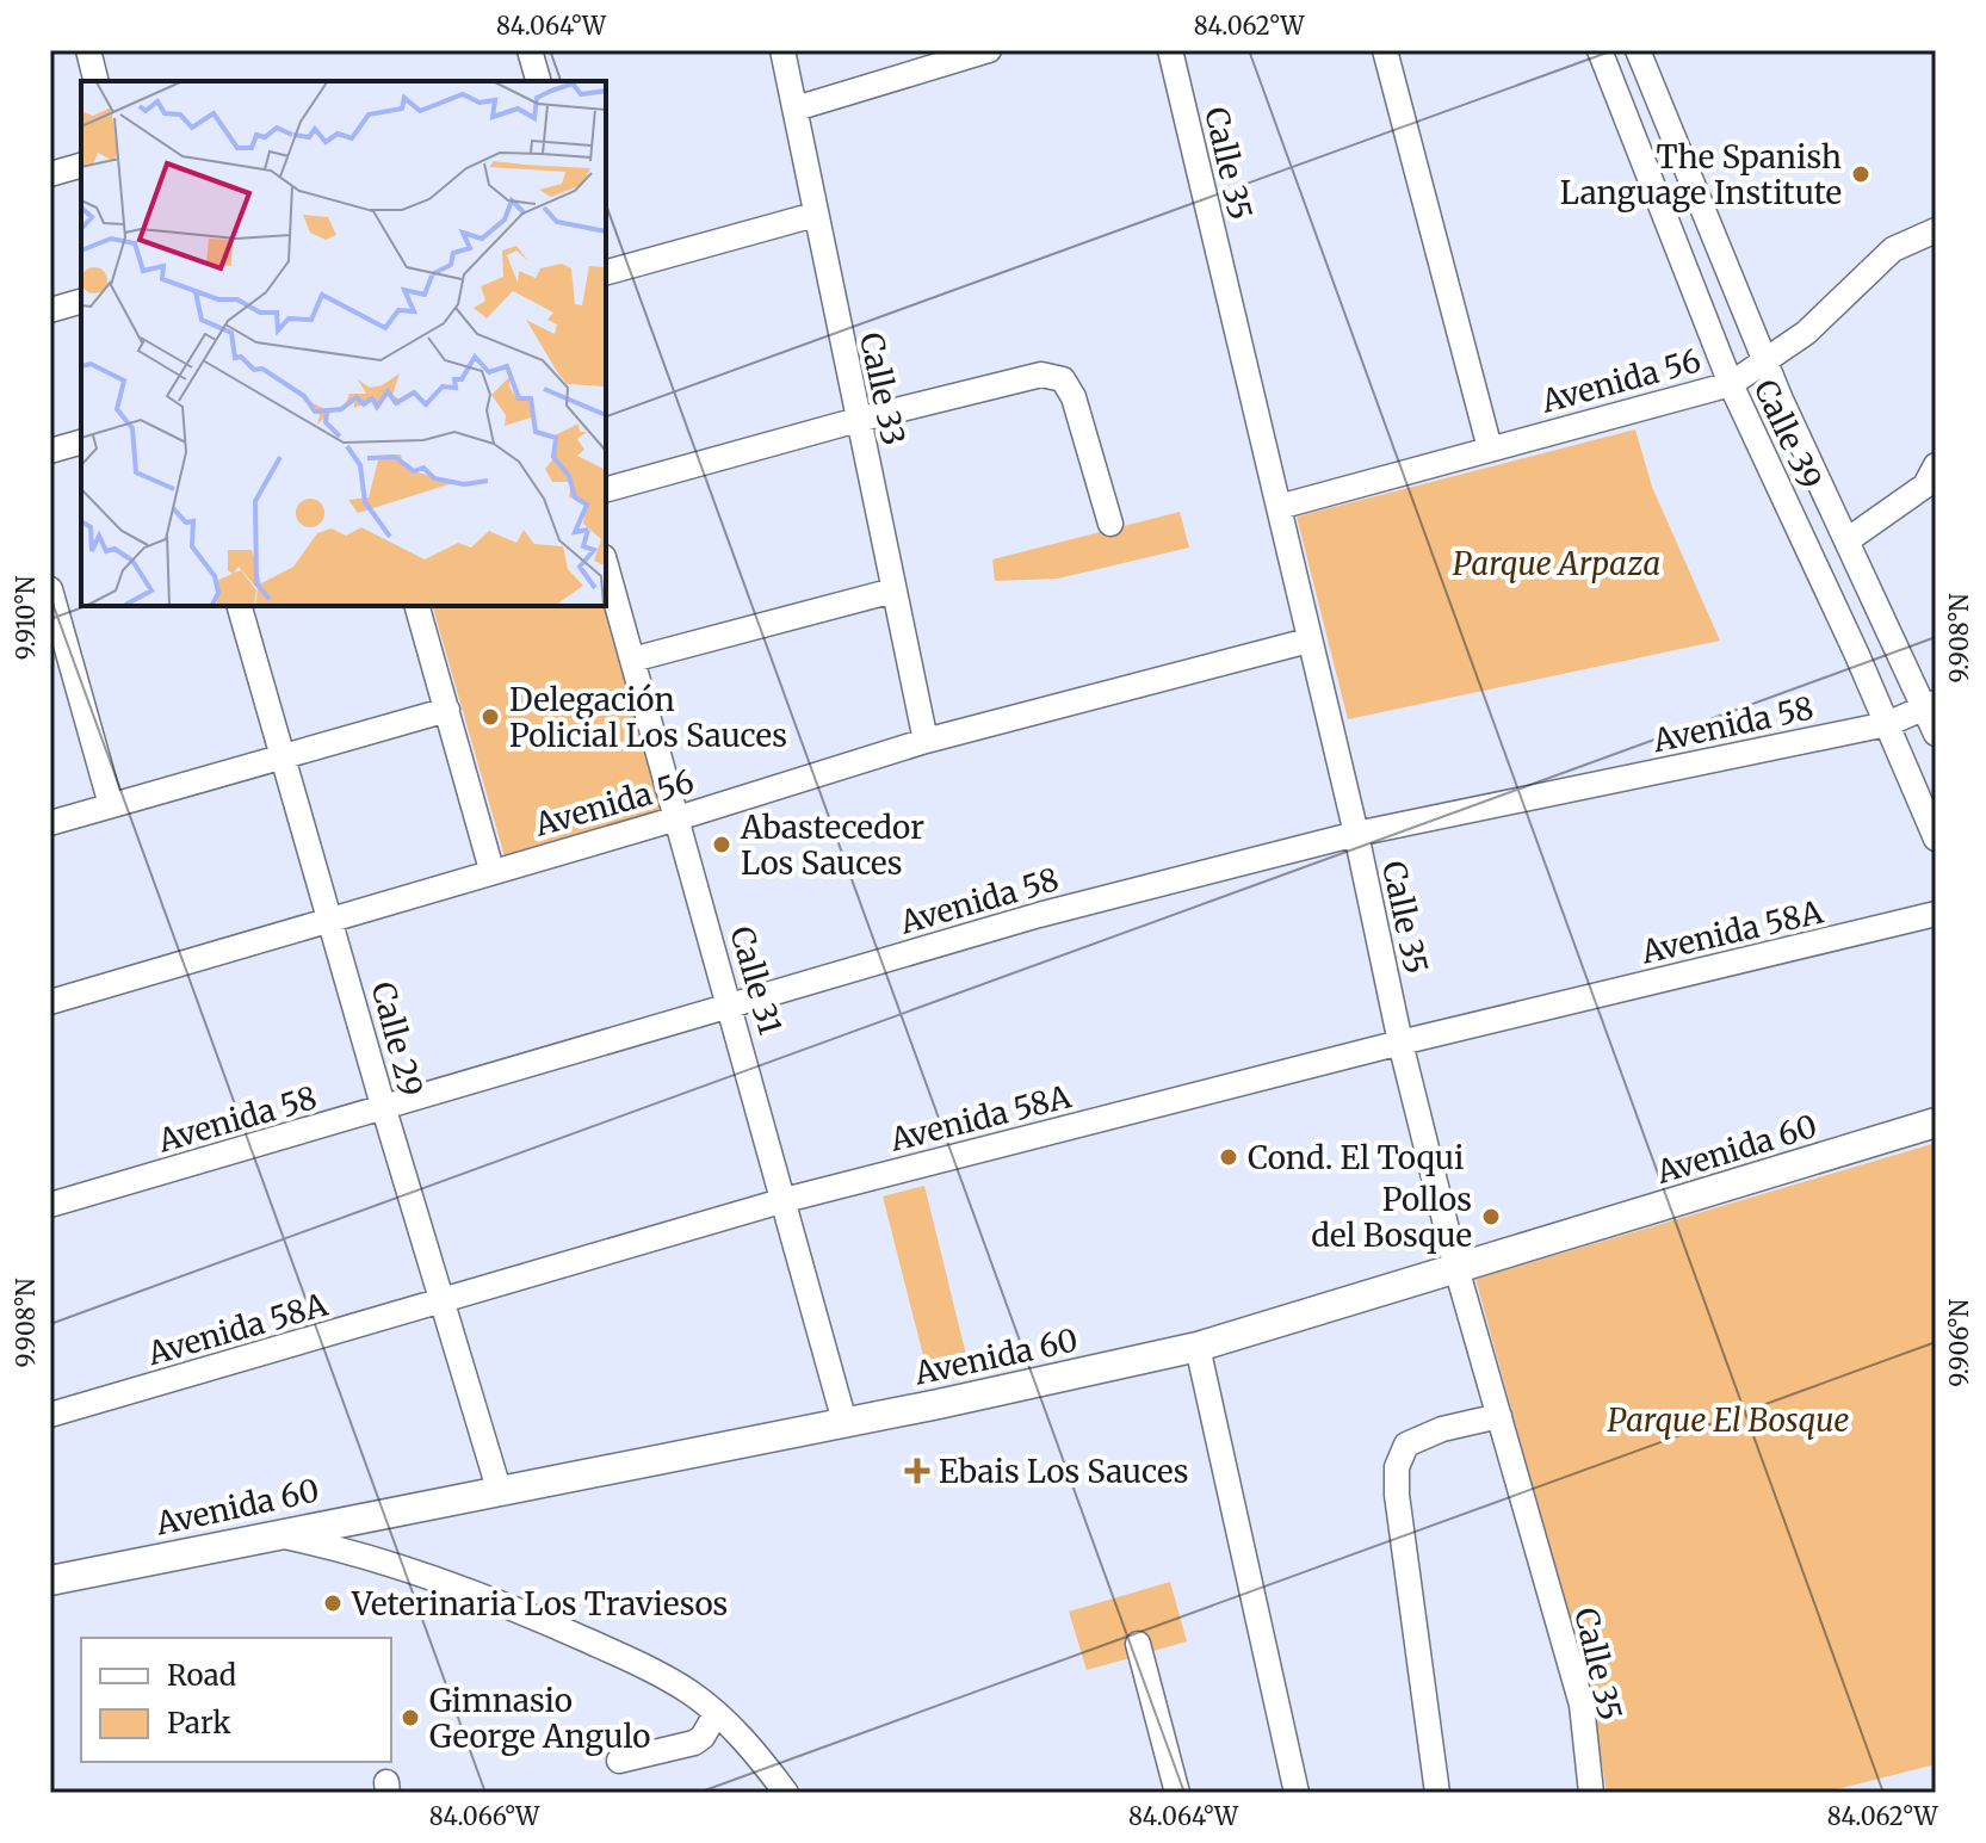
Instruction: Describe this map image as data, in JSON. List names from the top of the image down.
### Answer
{
  "streets": {
    "street": [
      "Calle 35",
      "Avenida 56",
      "Calle 33",
      "Calle 39",
      "Avenida 58",
      "Avenida 58A",
      "Calle 31",
      "Calle 29",
      "Avenida 60"
    ]
  },
  "crossings": [
    ["Calle 35", "Avenida 56"],
    ["Calle 35", "Avenida 58"],
    ["Calle 35", "Avenida 58A"],
    ["Calle 35", "Avenida 60"],
    ["Avenida 56", "Calle 33"],
    ["Avenida 56", "Calle 39"],
    ["Avenida 56", "Calle 31"],
    ["Avenida 56", "Calle 29"],
    ["Calle 39", "Avenida 58"],
    ["Avenida 58", "Calle 31"],
    ["Avenida 58", "Calle 29"],
    ["Avenida 58A", "Calle 31"],
    ["Avenida 58A", "Calle 29"],
    ["Calle 31", "Avenida 60"],
    ["Calle 29", "Avenida 60"]
  ],
  "parks": ["Parque Arpaza", "Parque El Bosque"],
  "places": {
    "other": [
      "The Spanish Language Institute",
      "Delegación Policial Los Sauces",
      "Abastecedor Los Sauces",
      "Cond. El Toqui",
      "Pollos del Bosque",
      "Veterinaria Los Traviesos",
      "Gimnasio George Angulo"
    ],
    "health": ["Ebais Los Sauces"]
  },
  "legend": ["Road", "Park"],
  "coordinates": [
    "84.064°W",
    "84.062°W",
    "9.910°N",
    "9.908°N",
    "9.906°N",
    "84.066°W"
  ]
}
